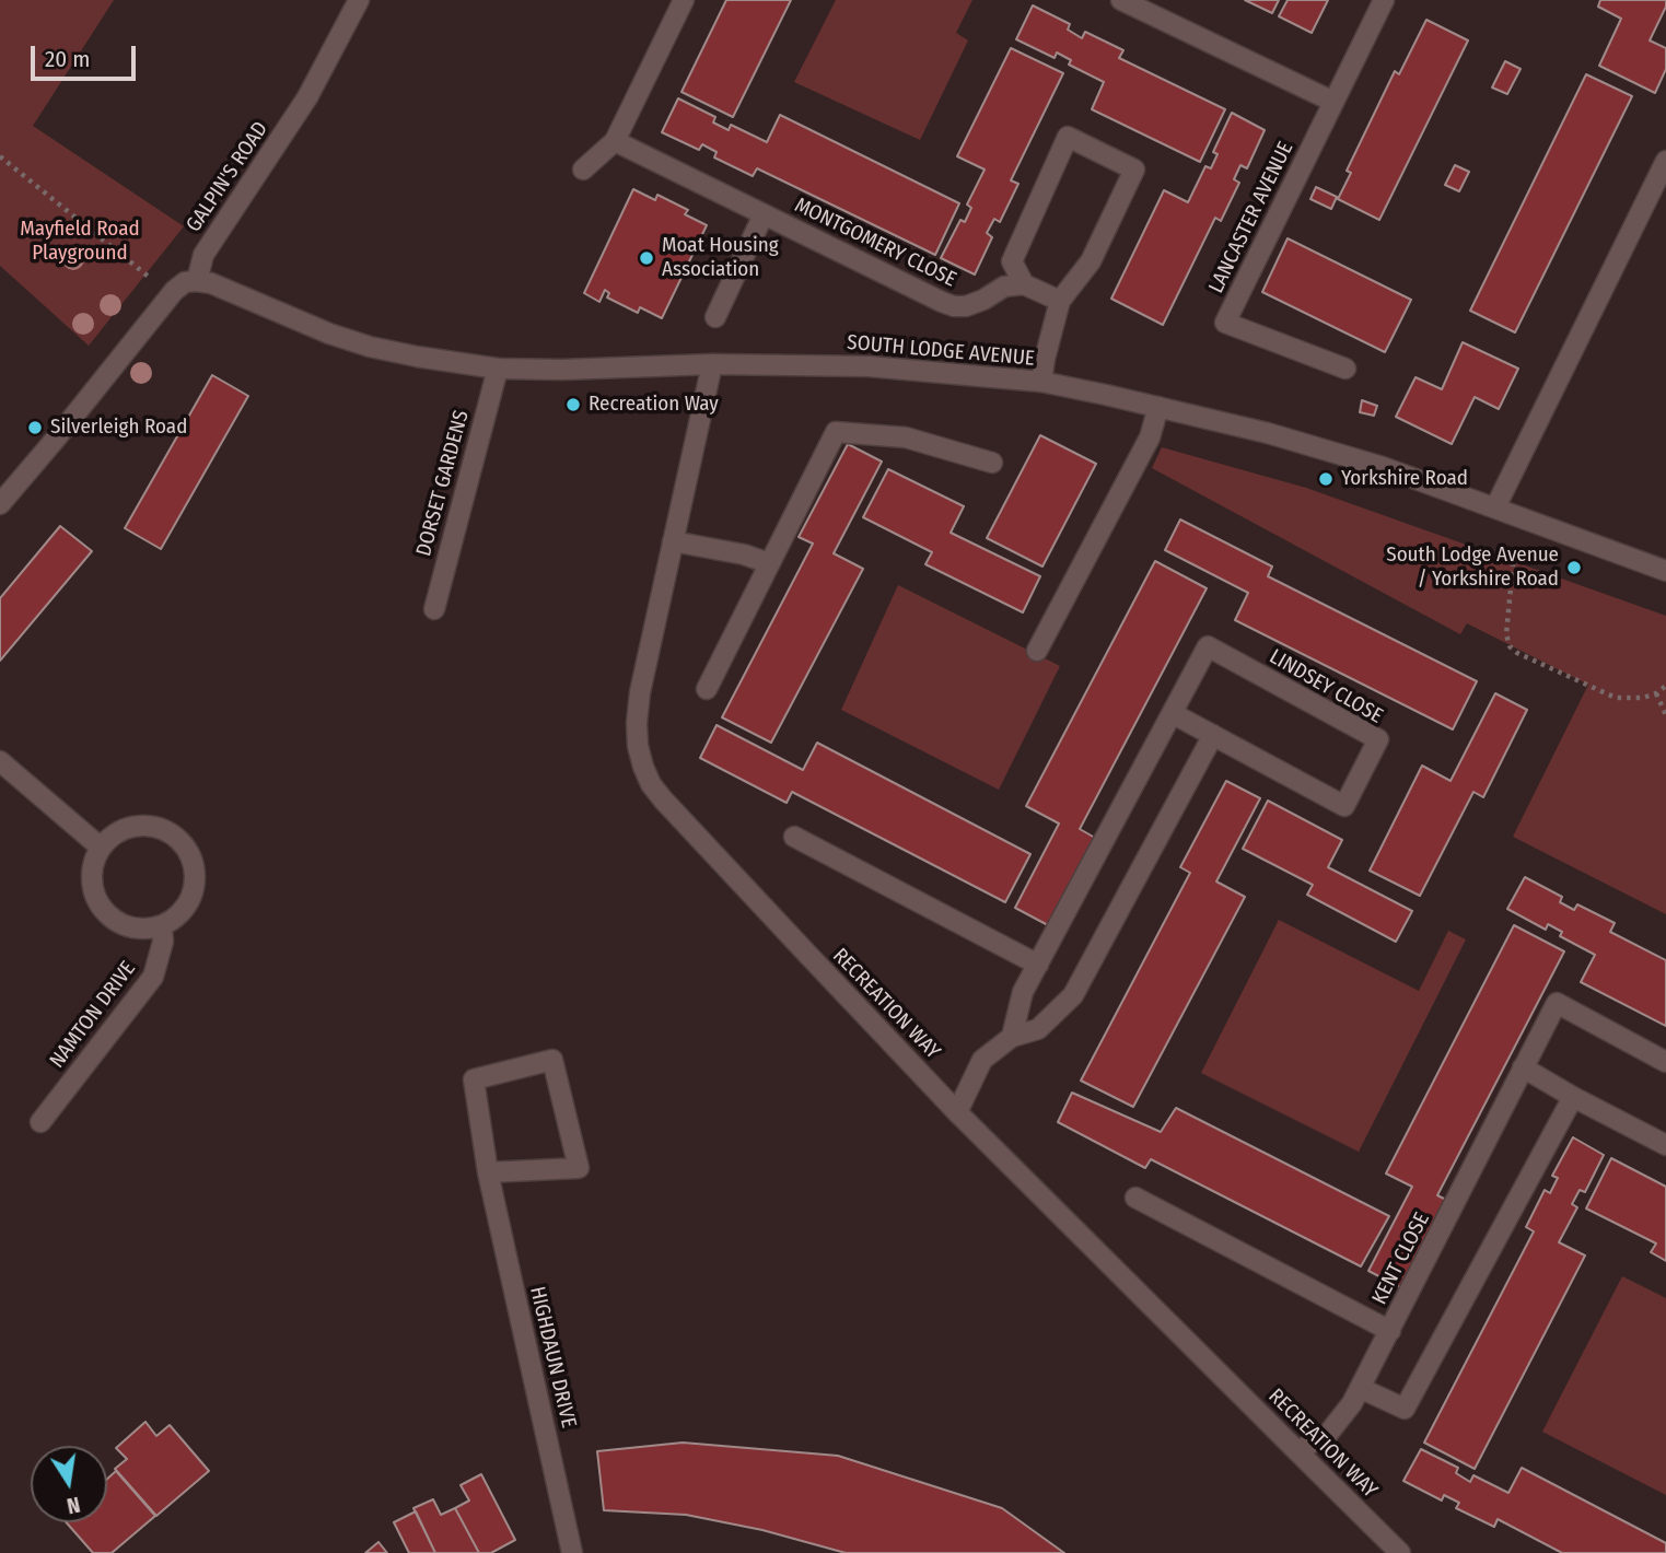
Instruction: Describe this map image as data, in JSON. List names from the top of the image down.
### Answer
{
  "streets": {
    "street": [
      "GALPIN'S ROAD",
      "LANCASTER AVENUE",
      "MONTGOMERY CLOSE",
      "SOUTH LODGE AVENUE",
      "DORSET GARDENS",
      "LINDSEY CLOSE",
      "RECREATION WAY",
      "NAMTON DRIVE",
      "KENT CLOSE",
      "HIGHDAUN DRIVE"
    ]
  },
  "crossings": [
    ["GALPIN'S ROAD", "SOUTH LODGE AVENUE"],
    ["SOUTH LODGE AVENUE", "DORSET GARDENS"],
    ["SOUTH LODGE AVENUE", "RECREATION WAY"],
    ["RECREATION WAY", "KENT CLOSE"]
  ],
  "parks": ["Mayfield Road Playground"],
  "places": [
    "Moat Housing Association",
    "Recreation Way",
    "Silverleigh Road",
    "Yorkshire Road",
    "South Lodge Avenue / Yorkshire Road"
  ],
  "scale_bar": "20 m",
  "north": "bottom"
}
